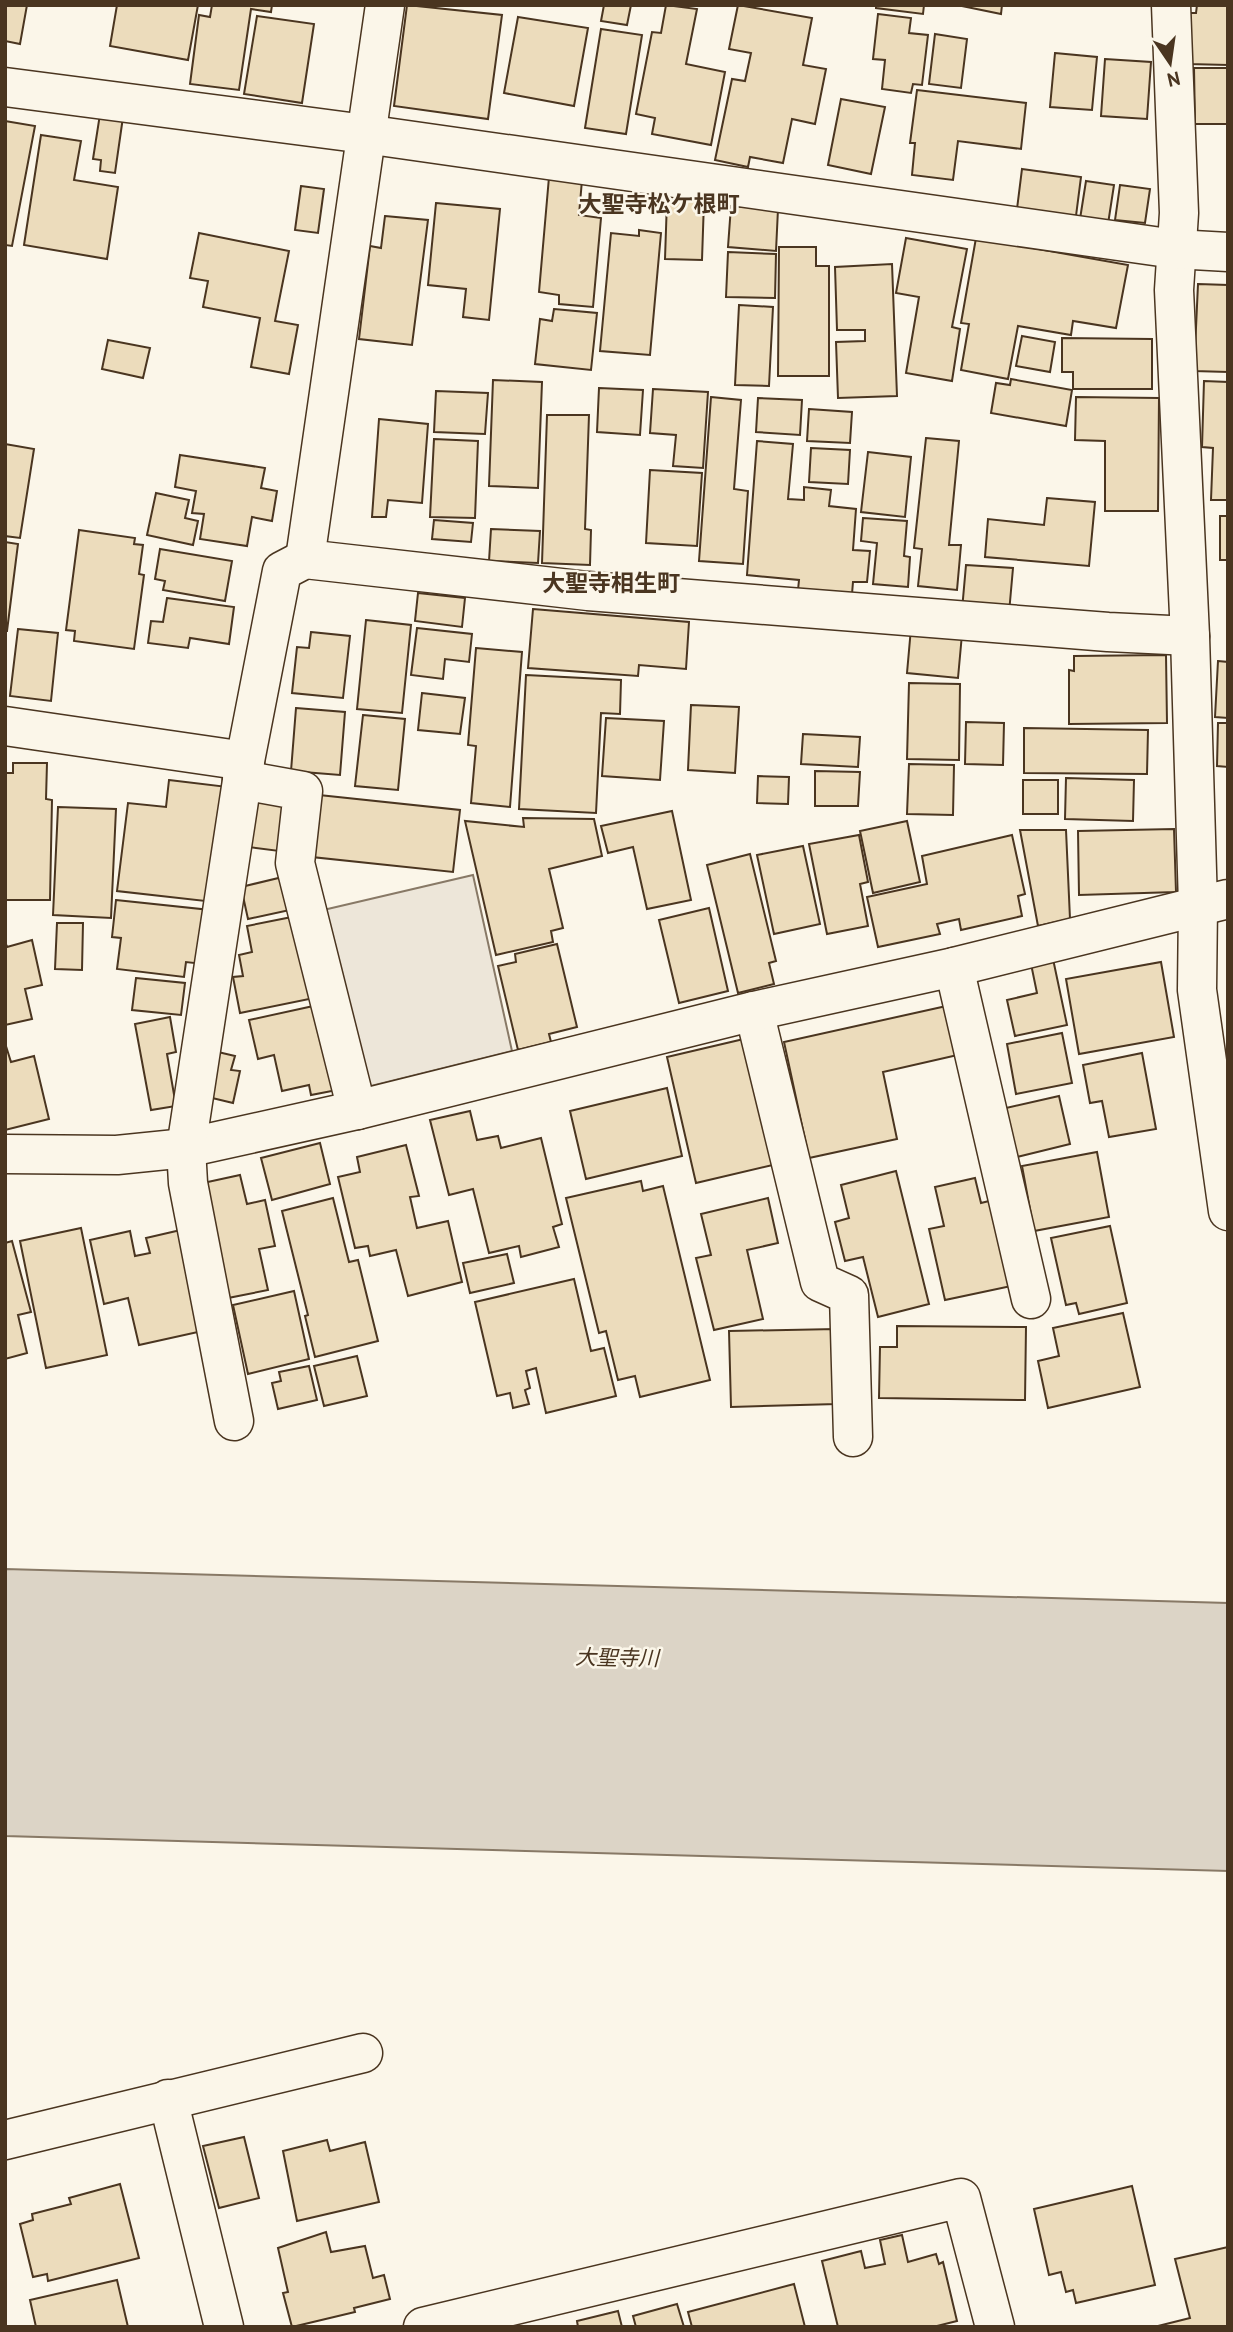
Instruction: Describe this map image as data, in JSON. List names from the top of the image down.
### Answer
{
  "districts": ["大聖寺松ケ根町", "大聖寺相生町"],
  "water": ["大聖寺川"],
  "north": "bottom"
}
